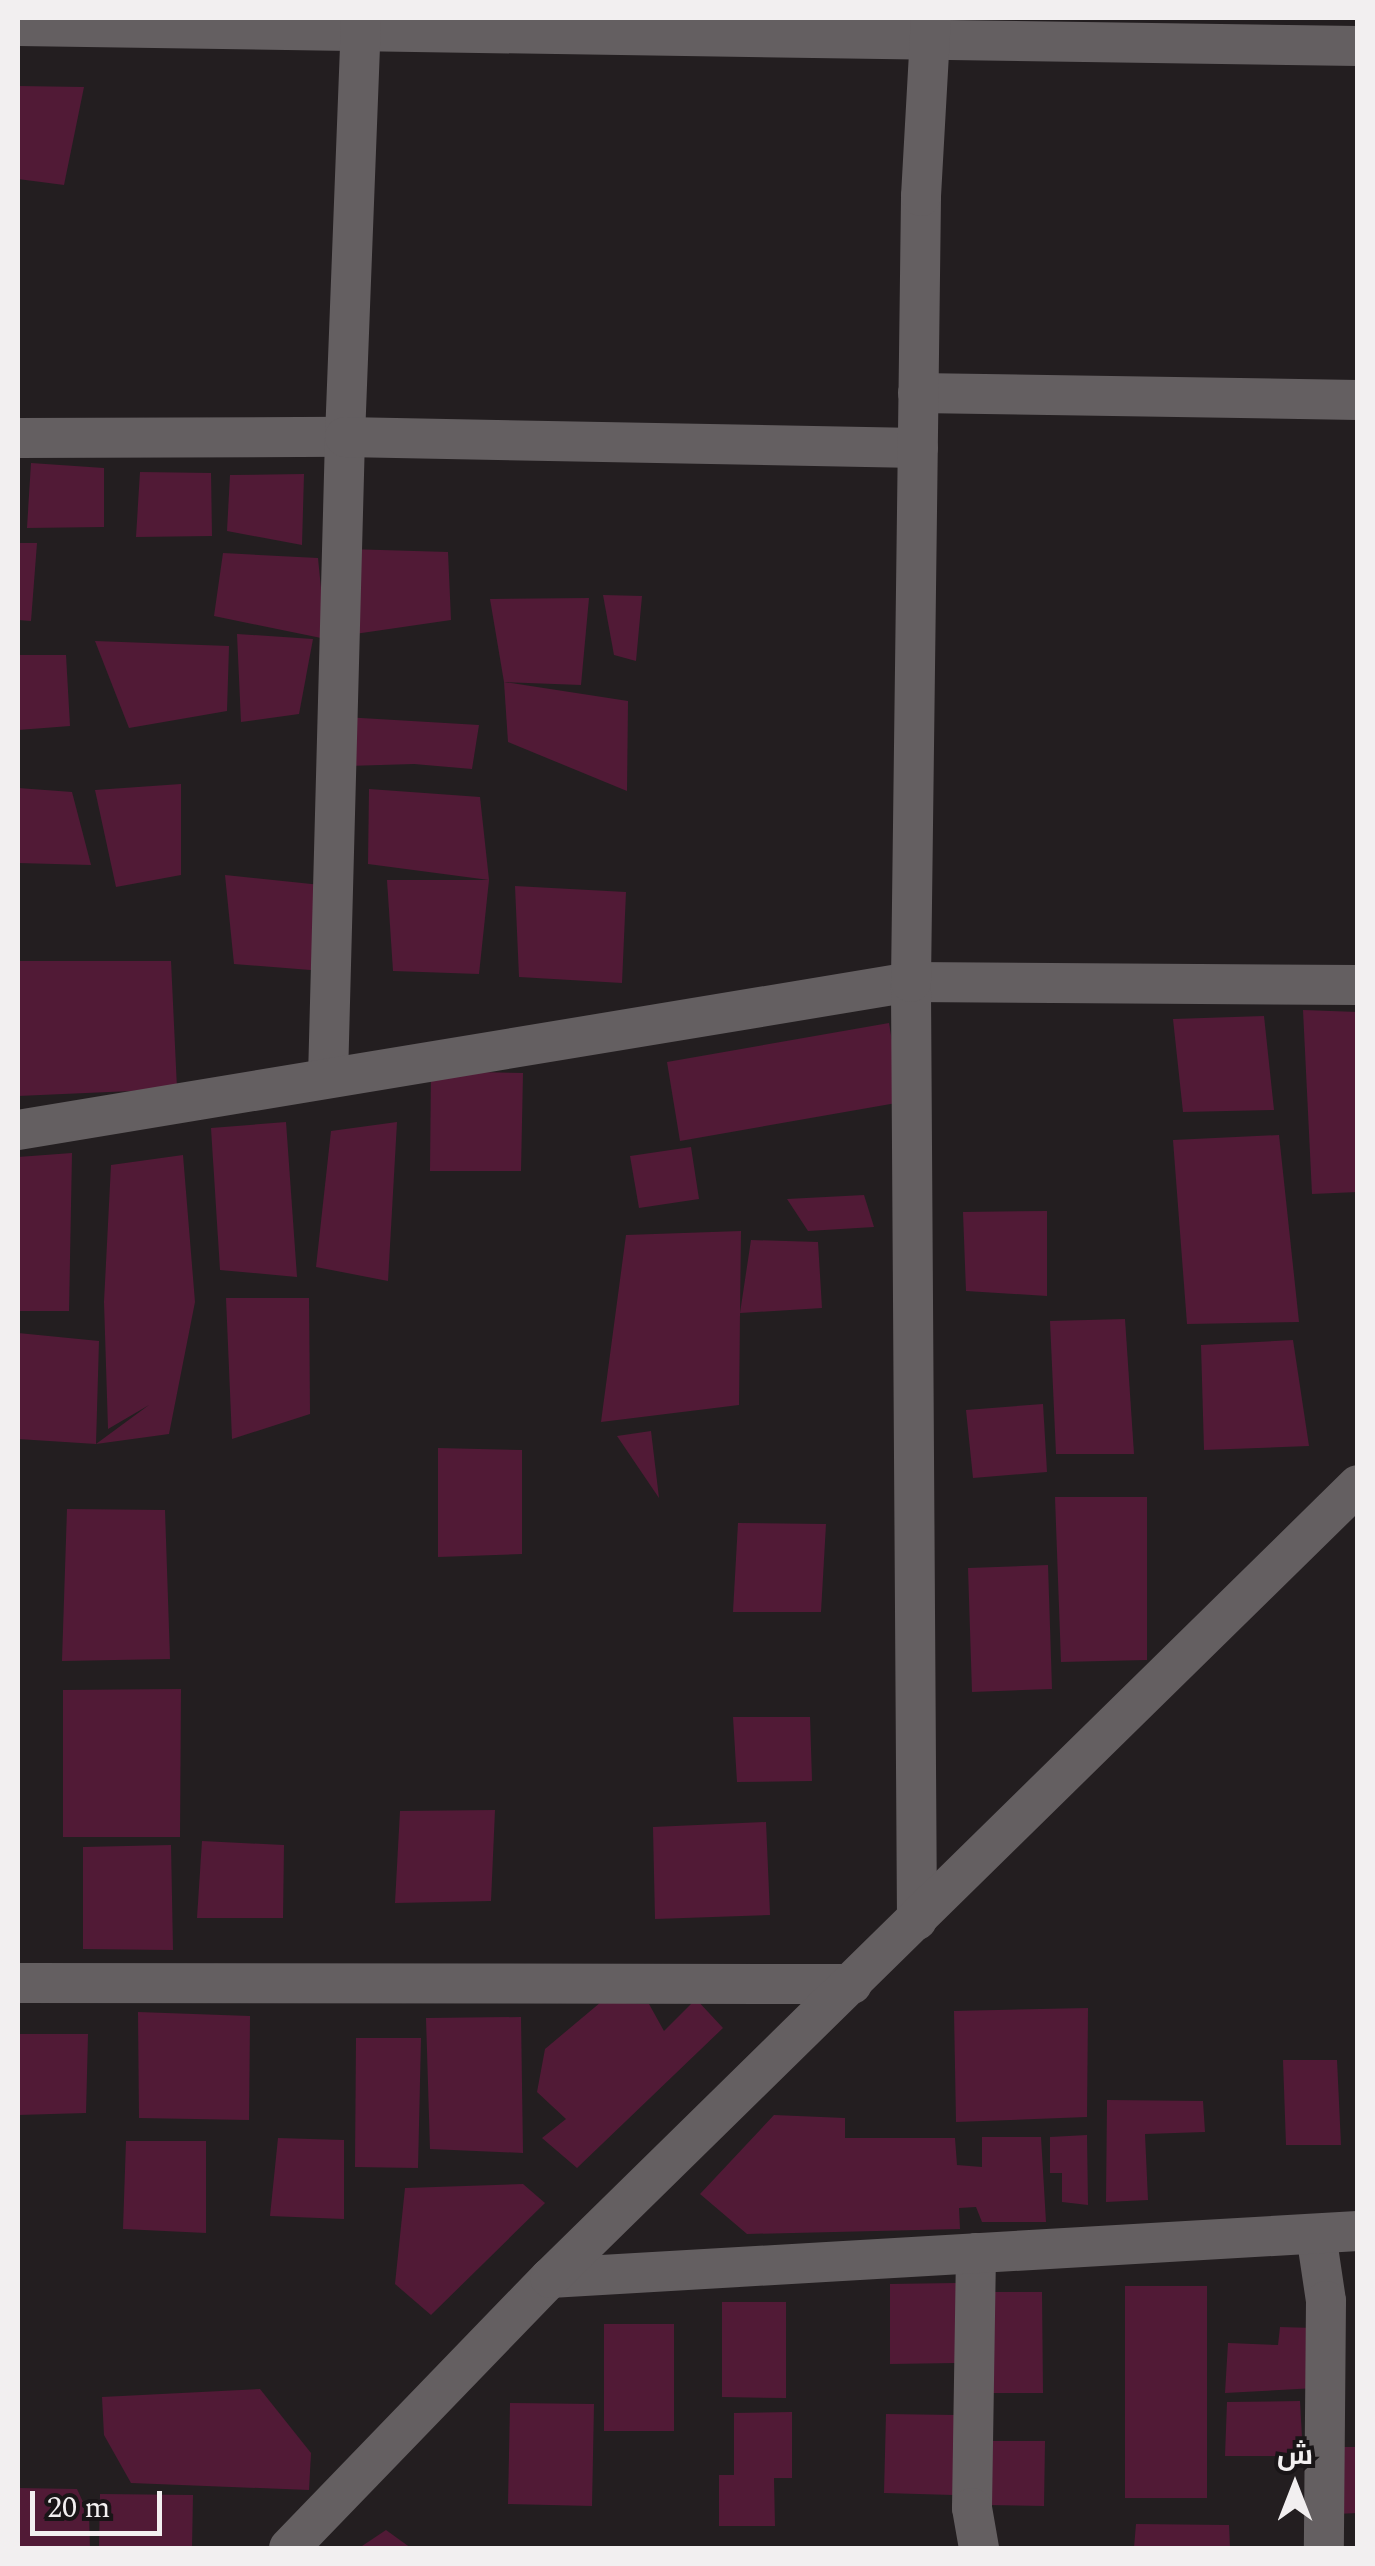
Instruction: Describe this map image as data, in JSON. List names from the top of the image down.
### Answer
{
  "scale_bar": "20 m",
  "north": "top"
}
